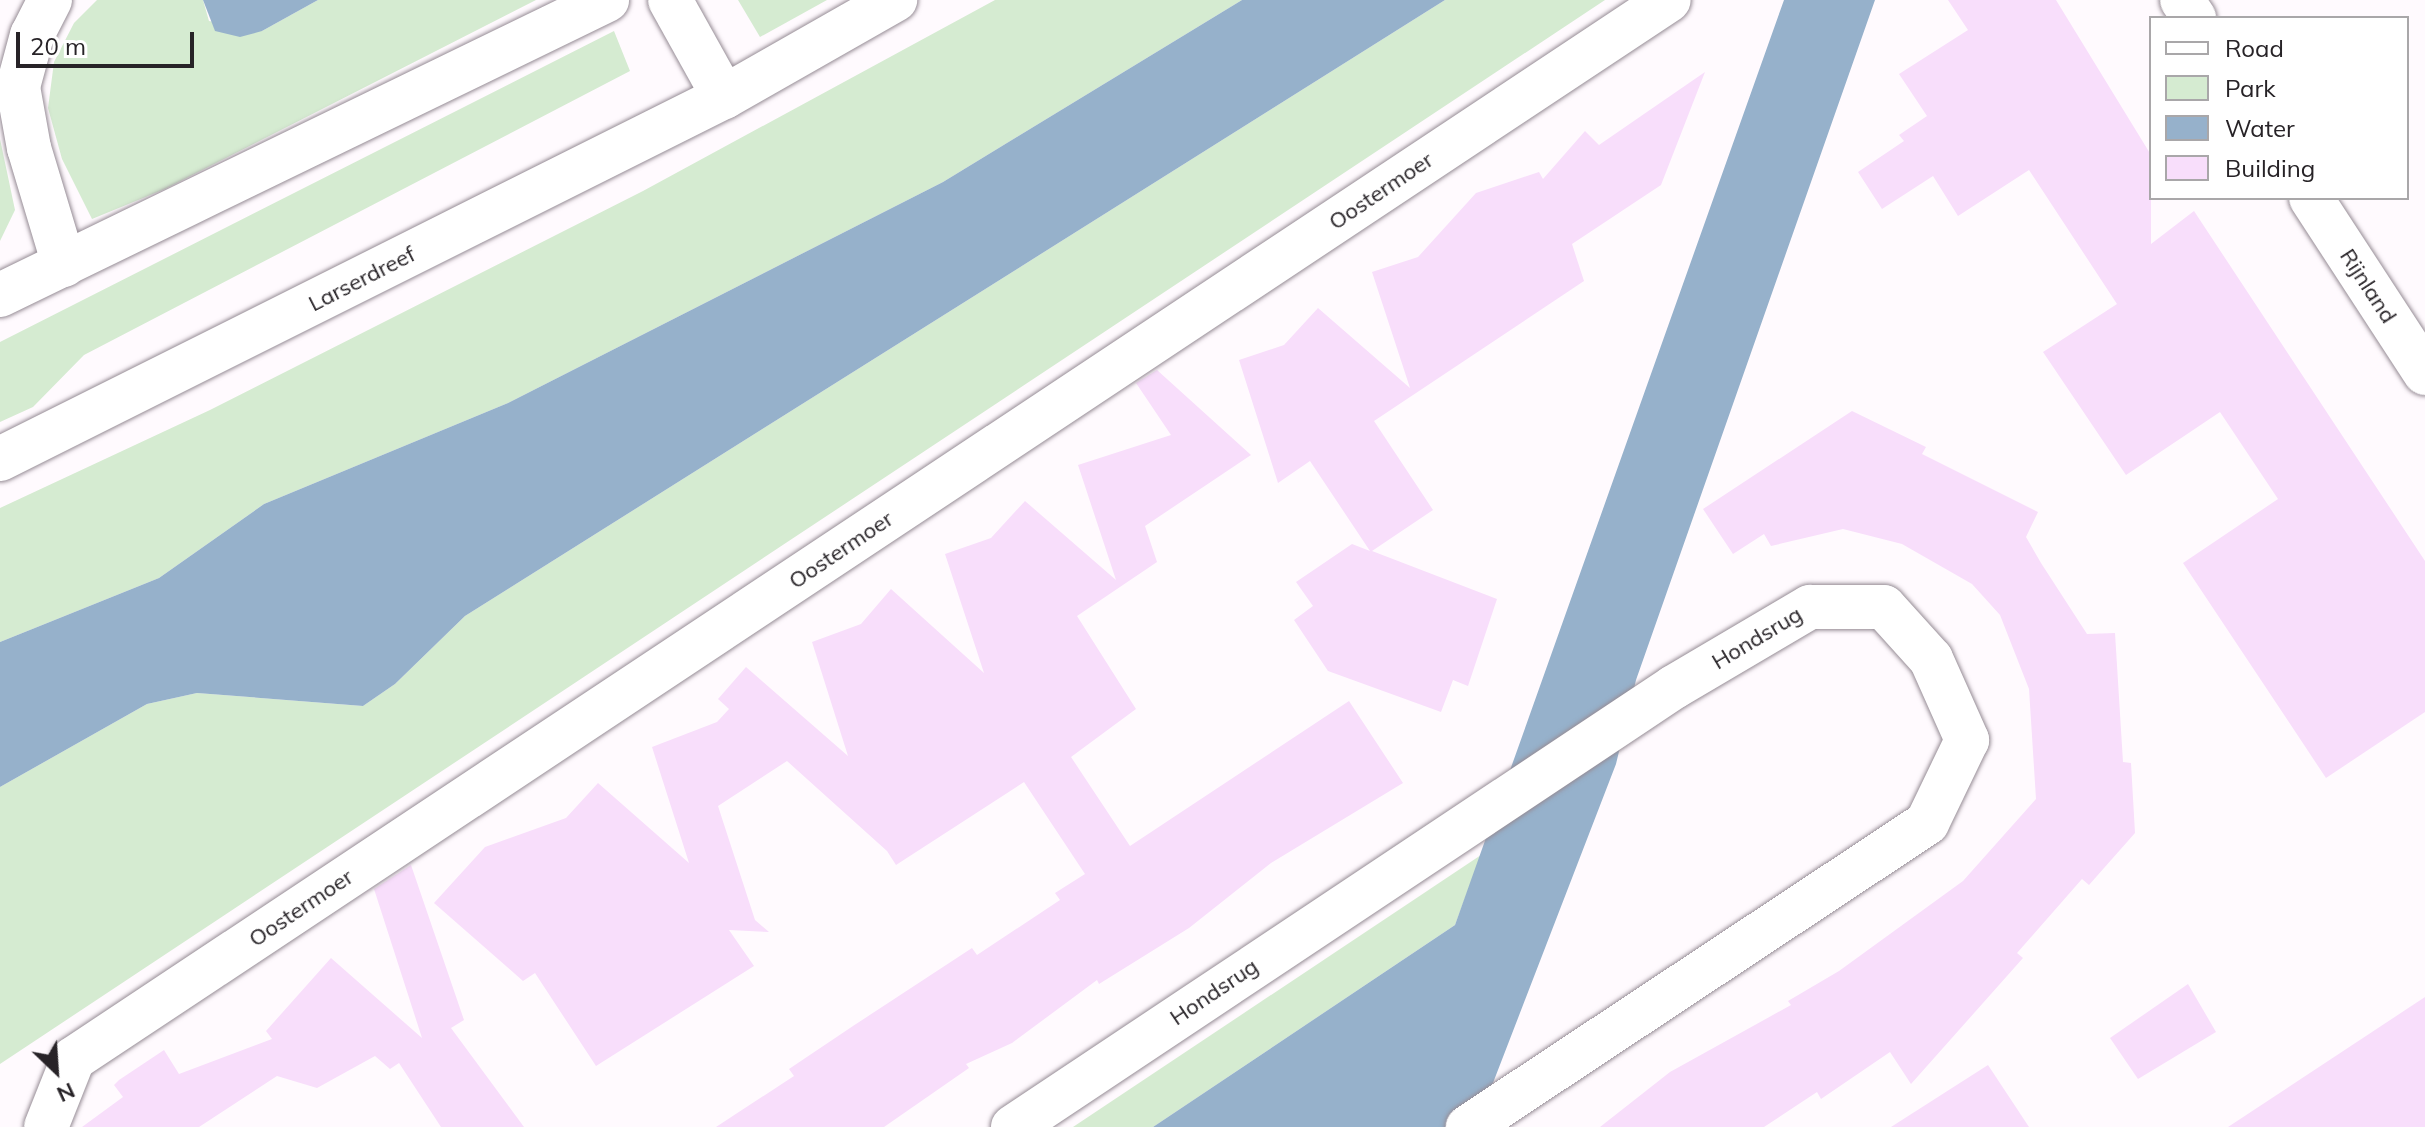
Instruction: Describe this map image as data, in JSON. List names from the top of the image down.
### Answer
{
  "streets": {
    "street": [
      "Oostermoer",
      "Larserdreef",
      "Rijnland",
      "Hondsrug"
    ]
  },
  "legend": [
    "Road",
    "Park",
    "Water",
    "Building"
  ],
  "scale_bar": "20 m",
  "north": "bottom right"
}
